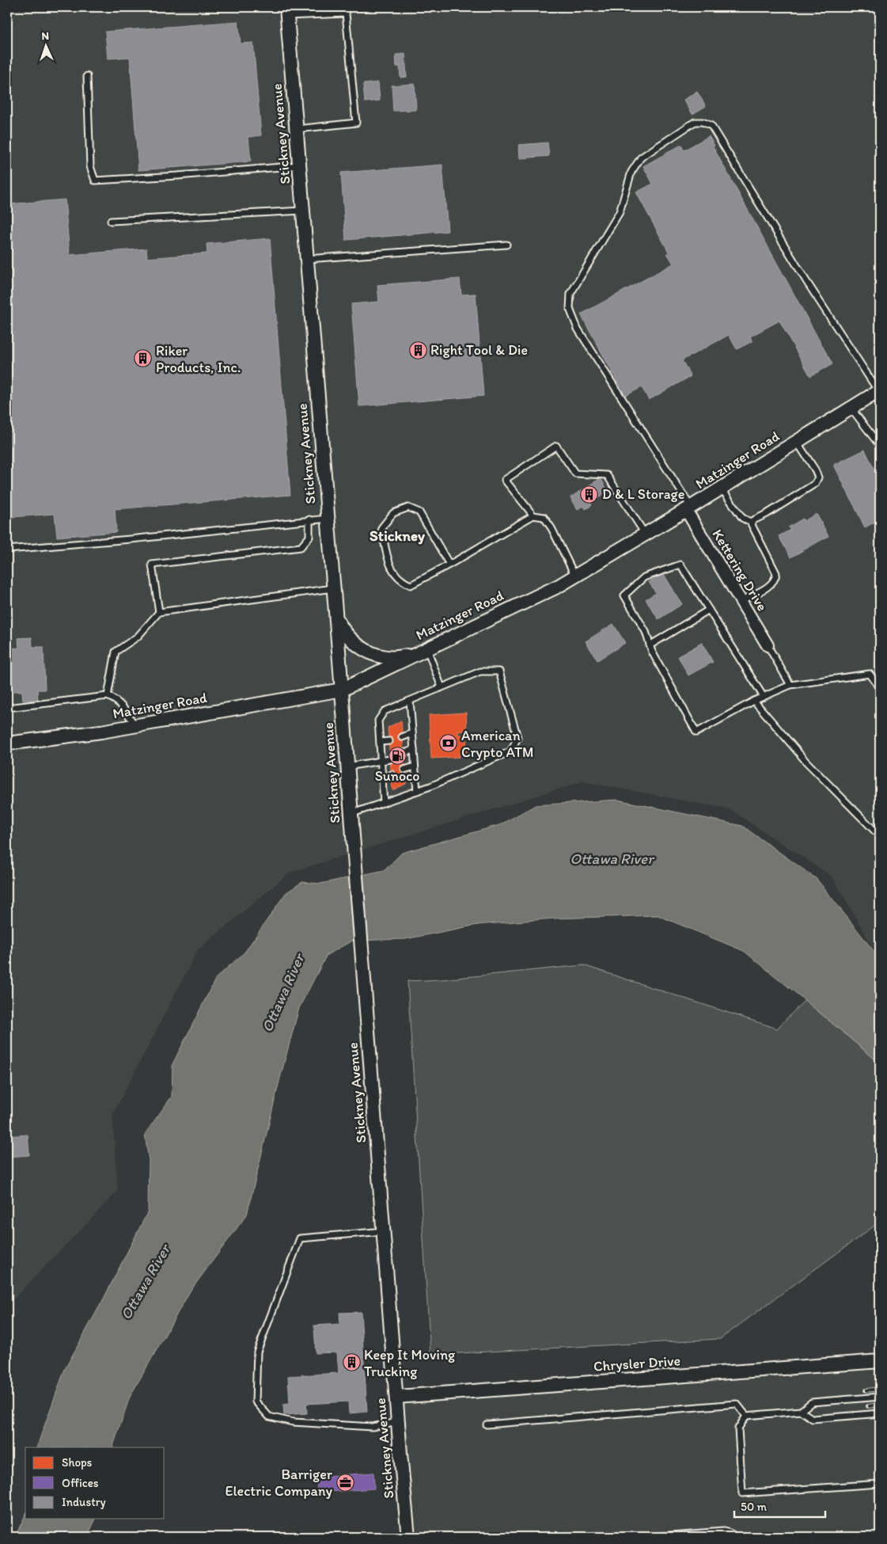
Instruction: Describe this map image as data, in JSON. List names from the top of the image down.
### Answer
{
  "streets": {
    "street": [
      "Stickney Avenue",
      "Matzinger Road",
      "Kettering Drive",
      "Chrysler Drive"
    ]
  },
  "crossings": [
    ["Stickney Avenue", "Matzinger Road"],
    ["Stickney Avenue", "Chrysler Drive"],
    ["Matzinger Road", "Kettering Drive"]
  ],
  "districts": ["Stickney"],
  "water": ["Ottawa River"],
  "places": {
    "building": [
      "Right Tool & Die",
      "Riker Products, Inc.",
      "D & L Storage",
      "Keep It Moving Trucking"
    ],
    "bank": ["American Crypto ATM"],
    "fuel station": ["Sunoco"],
    "office": ["Barriger Electric Company"]
  },
  "legend": ["Shops", "Offices", "Industry"],
  "scale_bar": "50 m",
  "north": "top"
}
